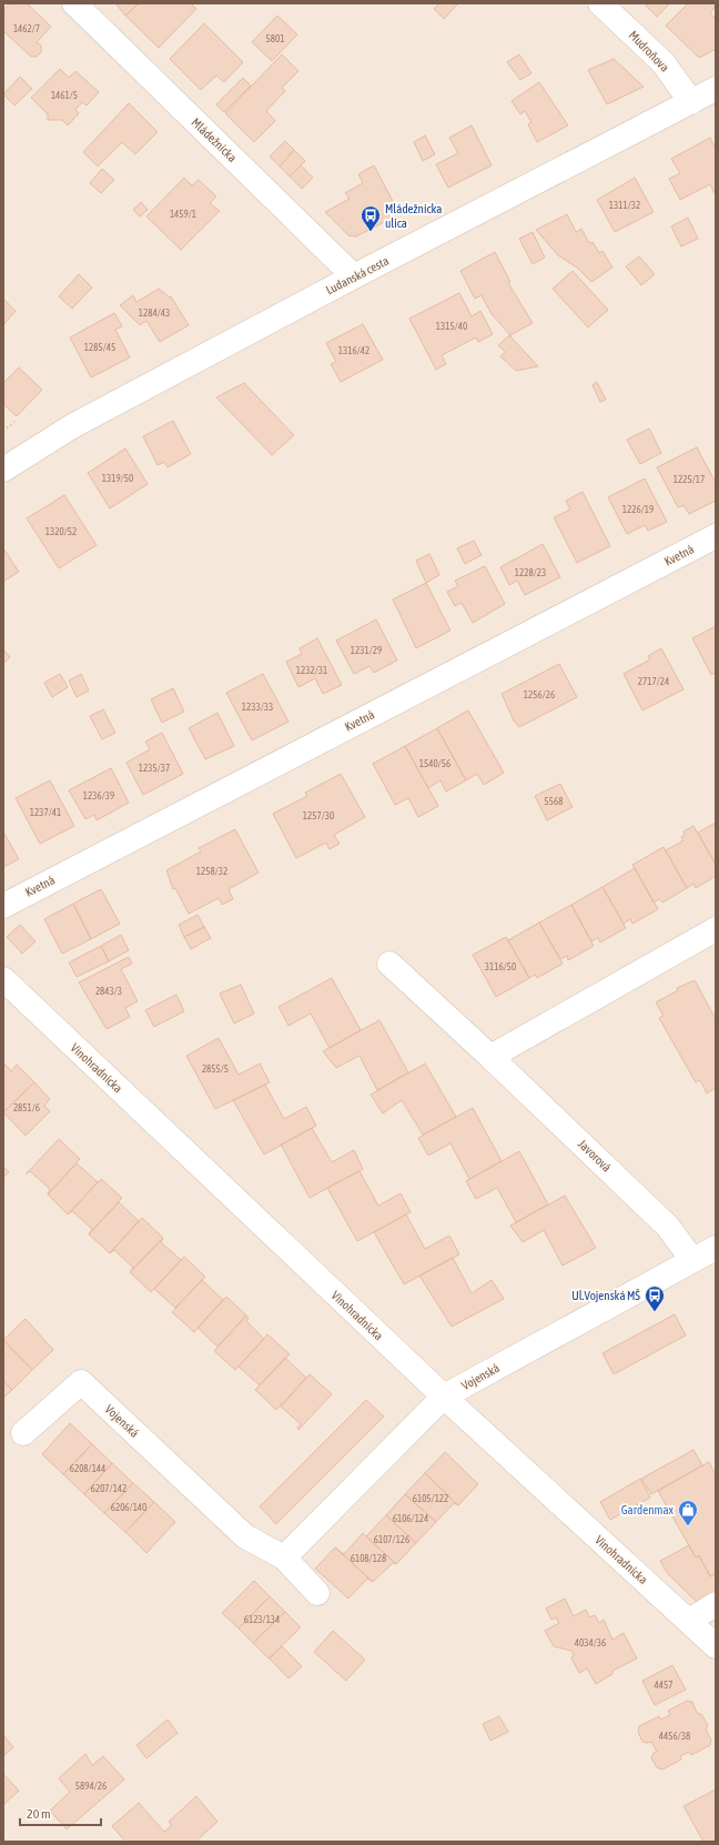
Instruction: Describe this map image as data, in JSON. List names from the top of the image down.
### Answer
{
  "streets": {
    "street": [
      "Mudroňova",
      "Mládežnícka",
      "Ludanská cesta",
      "Kvetná",
      "Vinohradnícka",
      "Javorová",
      "Vojenská"
    ]
  },
  "crossings": [
    ["Mudroňova", "Ludanská cesta"],
    ["Mládežnícka", "Ludanská cesta"],
    ["Vinohradnícka", "Vojenská"],
    ["Javorová", "Vojenská"]
  ],
  "places": {
    "bus stop": ["Mládežnícka ulica", "Ul.Vojenská MŠ"],
    "shop": ["Gardenmax"]
  },
  "house_numbers": [
    "1462/7",
    "5801",
    "1461/5",
    "1311/32",
    "1459/1",
    "1284/43",
    "1315/40",
    "1285/45",
    "1316/42",
    "1319/50",
    "1225/17",
    "1226/19",
    "1320/52",
    "1228/23",
    "1231/29",
    "1232/31",
    "2717/24",
    "1256/26",
    "1233/33",
    "1540/56",
    "1235/37",
    "1236/39",
    "5568",
    "1237/41",
    "1257/30",
    "1258/32",
    "3116/50",
    "2843/3",
    "2855/5",
    "2851/6",
    "6208/144",
    "6207/142",
    "6105/122",
    "6206/140",
    "6106/124",
    "6107/126",
    "6108/128",
    "6123/134",
    "4034/36",
    "4457",
    "4456/38",
    "5894/26"
  ],
  "scale_bar": "20 m"
}
